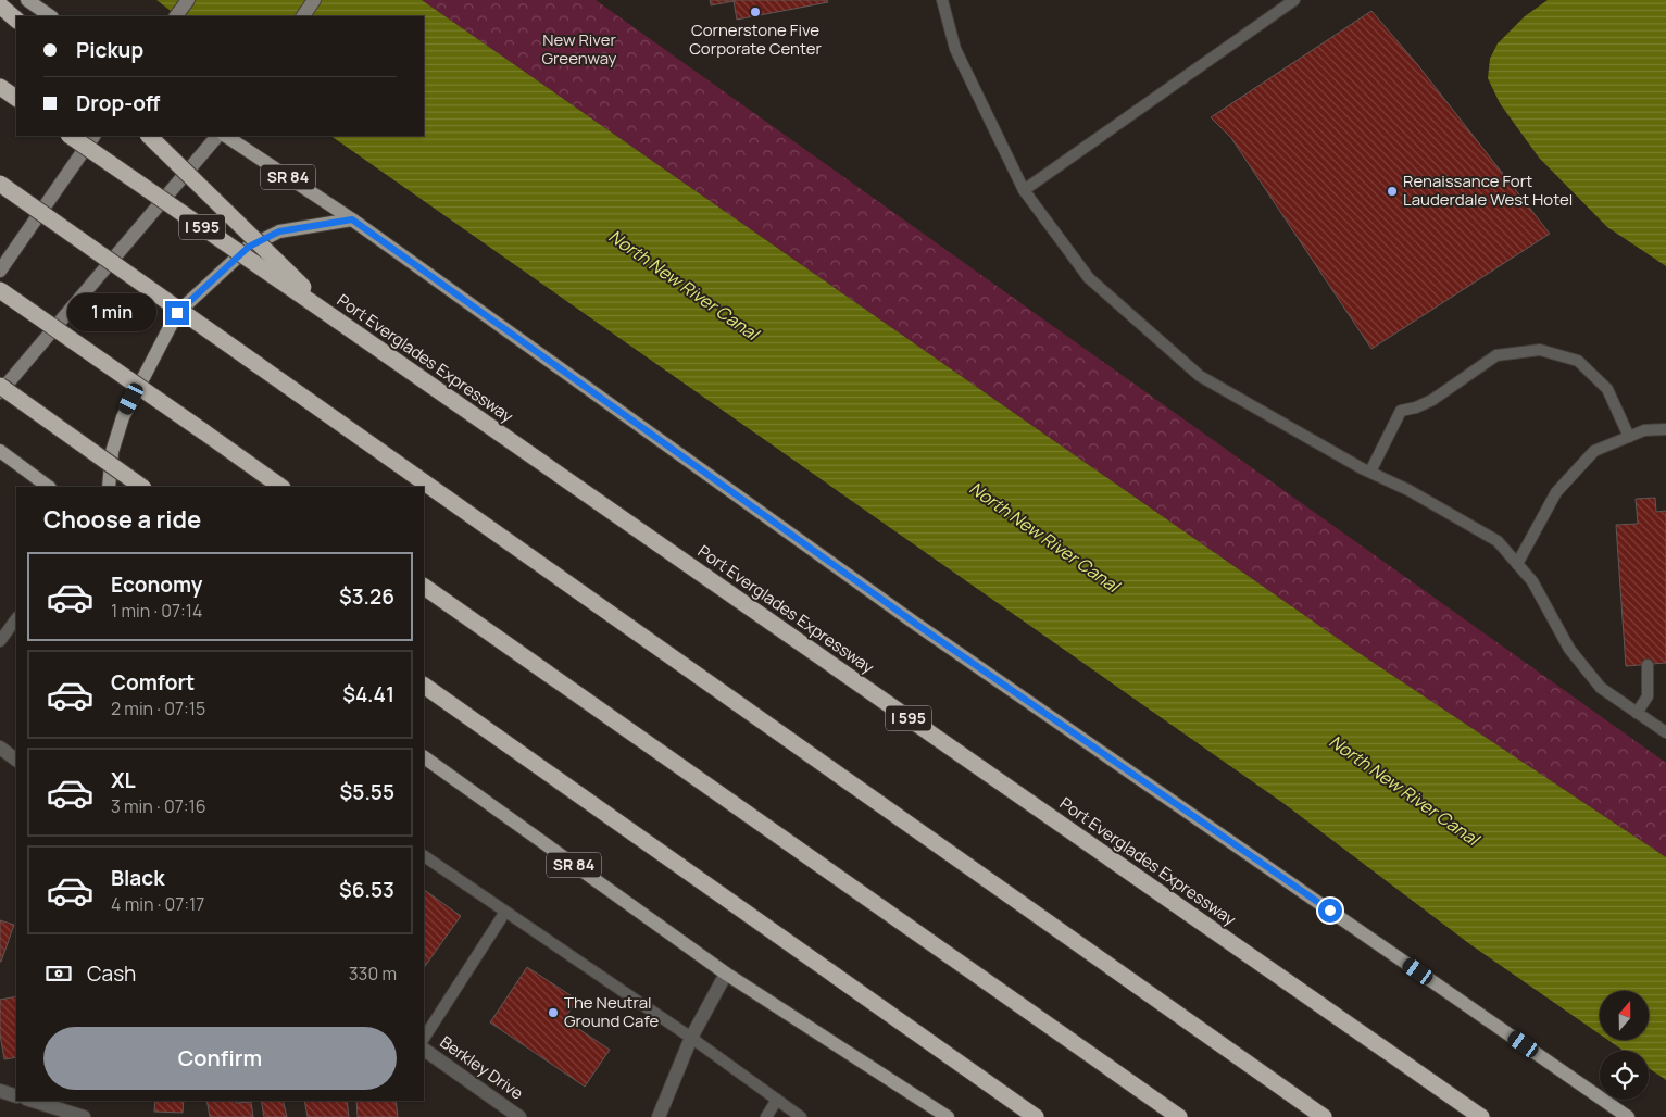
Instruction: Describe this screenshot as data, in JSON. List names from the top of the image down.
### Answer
{
  "streets": {
    "highway": ["I 595", "Port Everglades Expressway"],
    "main road": ["SR 84"],
    "street": ["Berkley Drive"]
  },
  "water": ["North New River Canal"],
  "parks": ["New River Greenway"],
  "places": ["Cornerstone Five Corporate Center", "Renaissance Fort Lauderdale West Hotel", "The Neutral Ground Cafe"],
  "north": "top",
  "page": {
    "banner": ["Pickup", "Drop-off"],
    "bubble": "1 min",
    "heading": "Choose a ride",
    "list": [
      {
        "name": "Economy",
        "note": "1 min · 07:14",
        "value": "$3.26"
      },
      {
        "name": "Comfort",
        "note": "2 min · 07:15",
        "value": "$4.41"
      },
      {
        "name": "XL",
        "note": "3 min · 07:16",
        "value": "$5.55"
      },
      {
        "name": "Black",
        "note": "4 min · 07:17",
        "value": "$6.53"
      }
    ],
    "pay": ["Cash", "330 m"],
    "buttons": "Confirm"
  }
}
